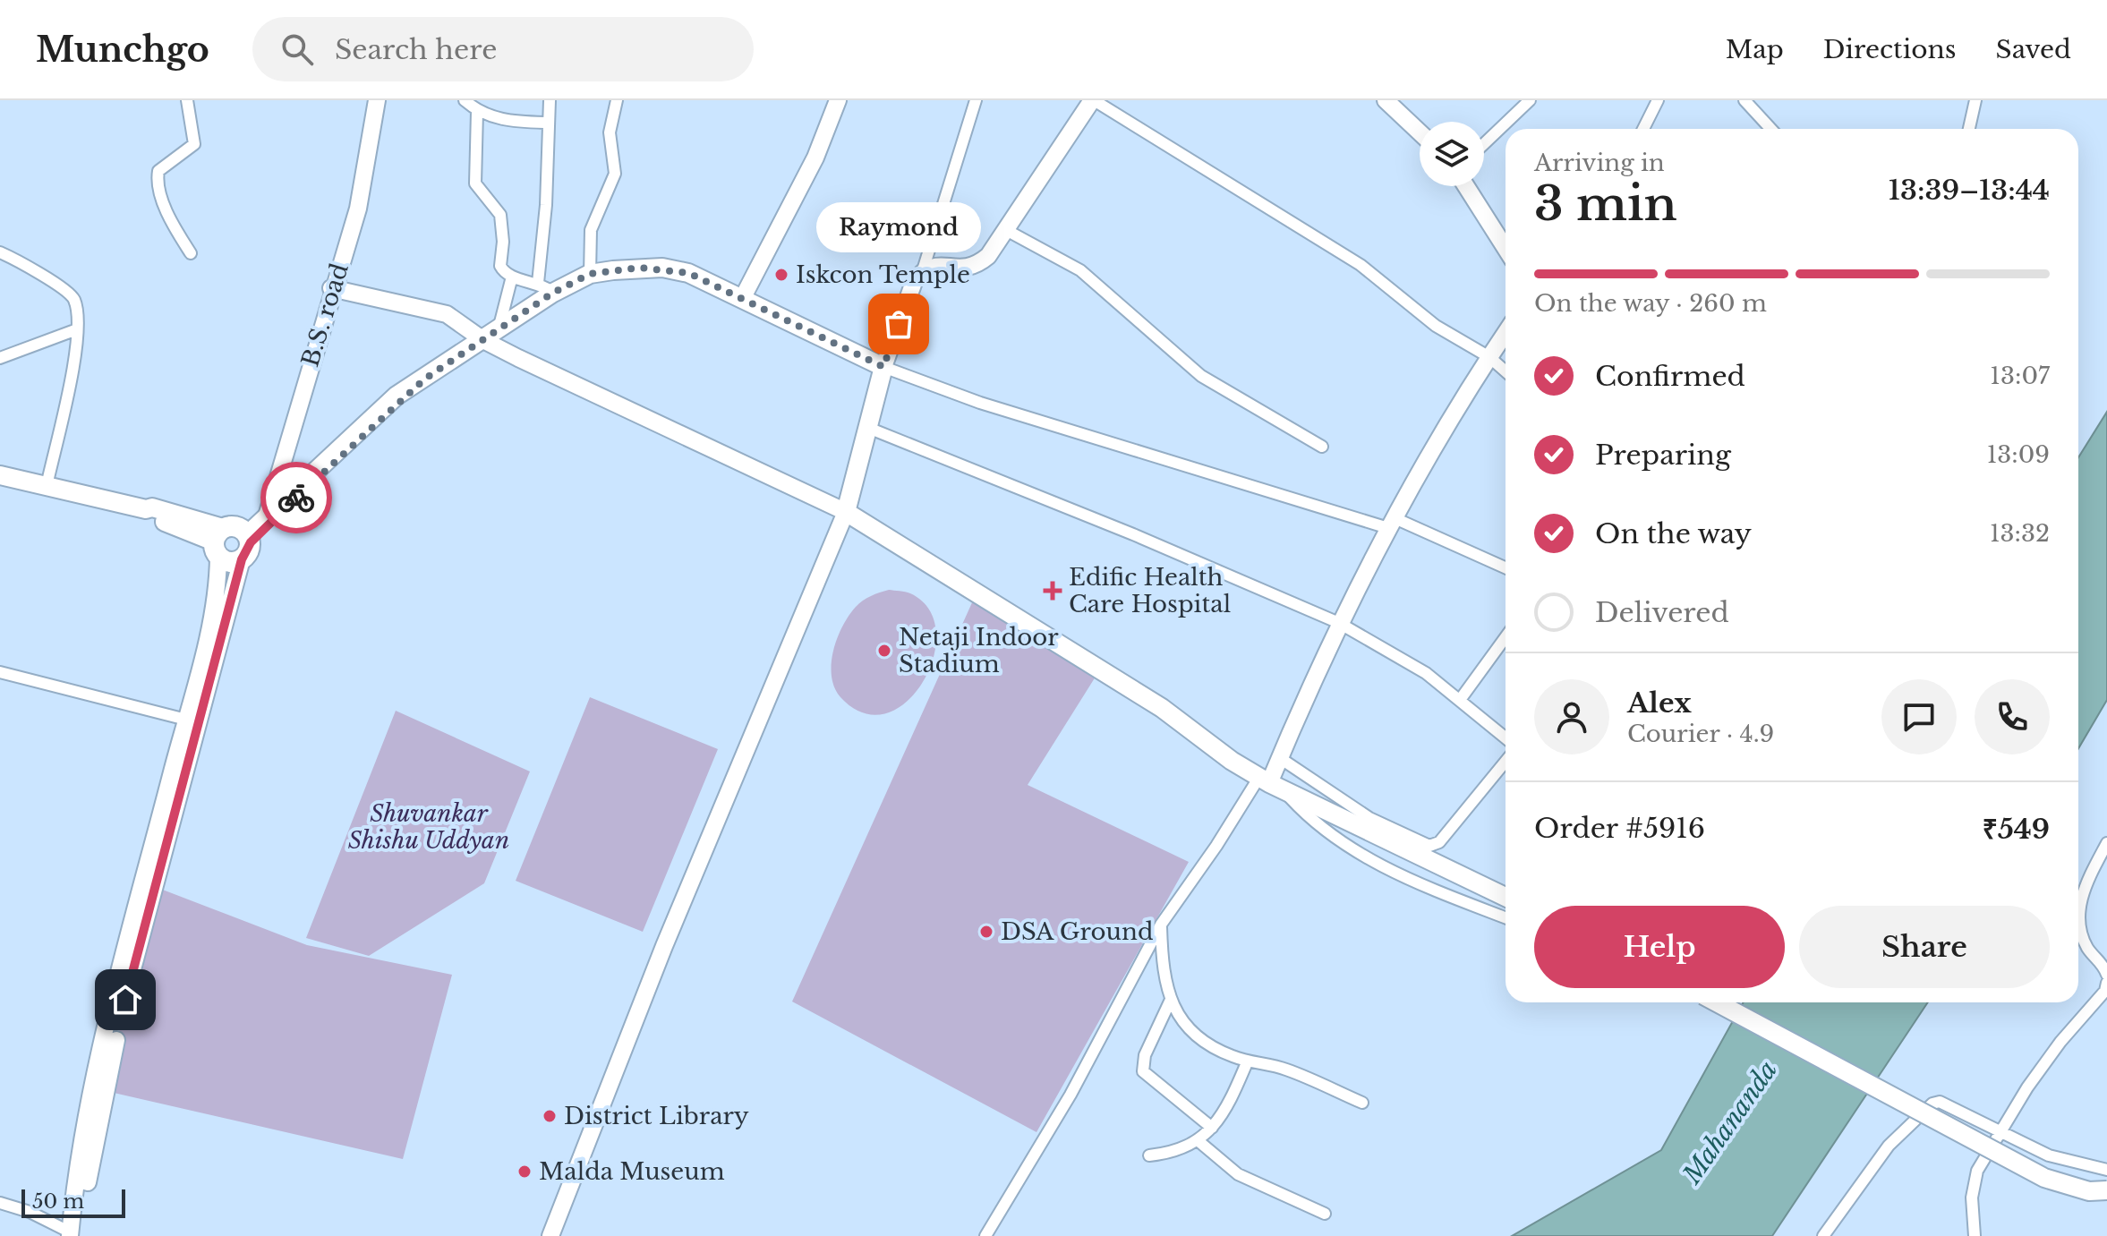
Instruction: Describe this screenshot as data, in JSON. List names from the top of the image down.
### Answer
{
  "streets": {
    "street": ["B.S. road"]
  },
  "water": ["Mahananda"],
  "parks": ["Shuvankar Shishu Uddyan"],
  "places": {
    "other": [
      "Iskcon Temple",
      "Raymond",
      "Netaji Indoor Stadium",
      "DSA Ground",
      "District Library",
      "Malda Museum"
    ],
    "health": ["Edific Health Care Hospital"]
  },
  "scale_bar": "50 m",
  "page": {
    "header": "Munchgo",
    "search": "Search here",
    "nav": ["Map", "Directions", "Saved"],
    "heading": ["3 min", "Arriving in", "13:39–13:44"],
    "panel": [
      "Alex",
      "Courier · 4.9",
      "Order #5916",
      "₹549"
    ],
    "bubble": "Raymond",
    "bar": "On the way · 260 m",
    "list": [
      ["Confirmed", "13:07"],
      ["Preparing", "13:09"],
      ["On the way", "13:32"],
      "Delivered"
    ],
    "buttons": ["Help", "Share"],
    "scale": "50 m"
  }
}
